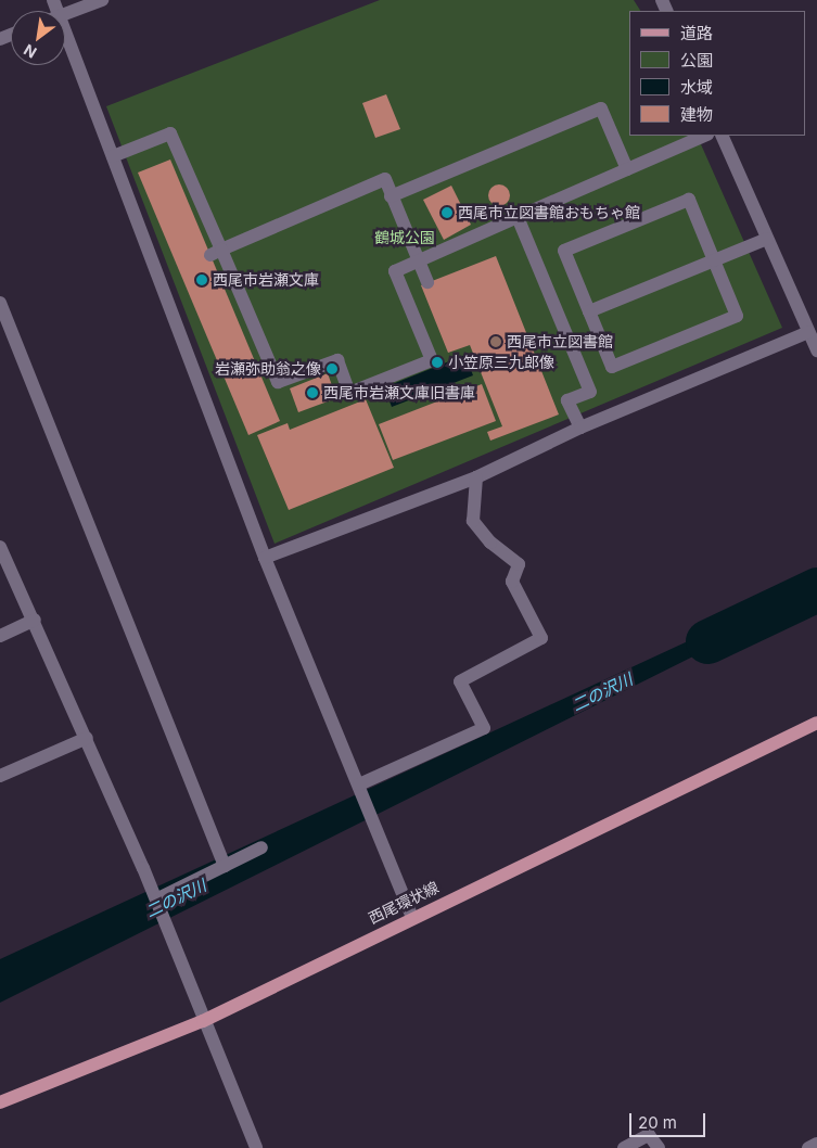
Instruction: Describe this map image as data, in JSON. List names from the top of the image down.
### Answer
{
  "streets": {
    "main road": ["西尾環状線"]
  },
  "water": ["二の沢川"],
  "parks": ["鶴城公園"],
  "places": [
    "西尾市立図書館おもちゃ館",
    "西尾市岩瀬文庫",
    "西尾市立図書館",
    "小笠原三九郎像",
    "岩瀬弥助翁之像",
    "西尾市岩瀬文庫旧書庫"
  ],
  "legend": [
    "道路",
    "公園",
    "水域",
    "建物"
  ],
  "scale_bar": "20 m",
  "north": "bottom left"
}
